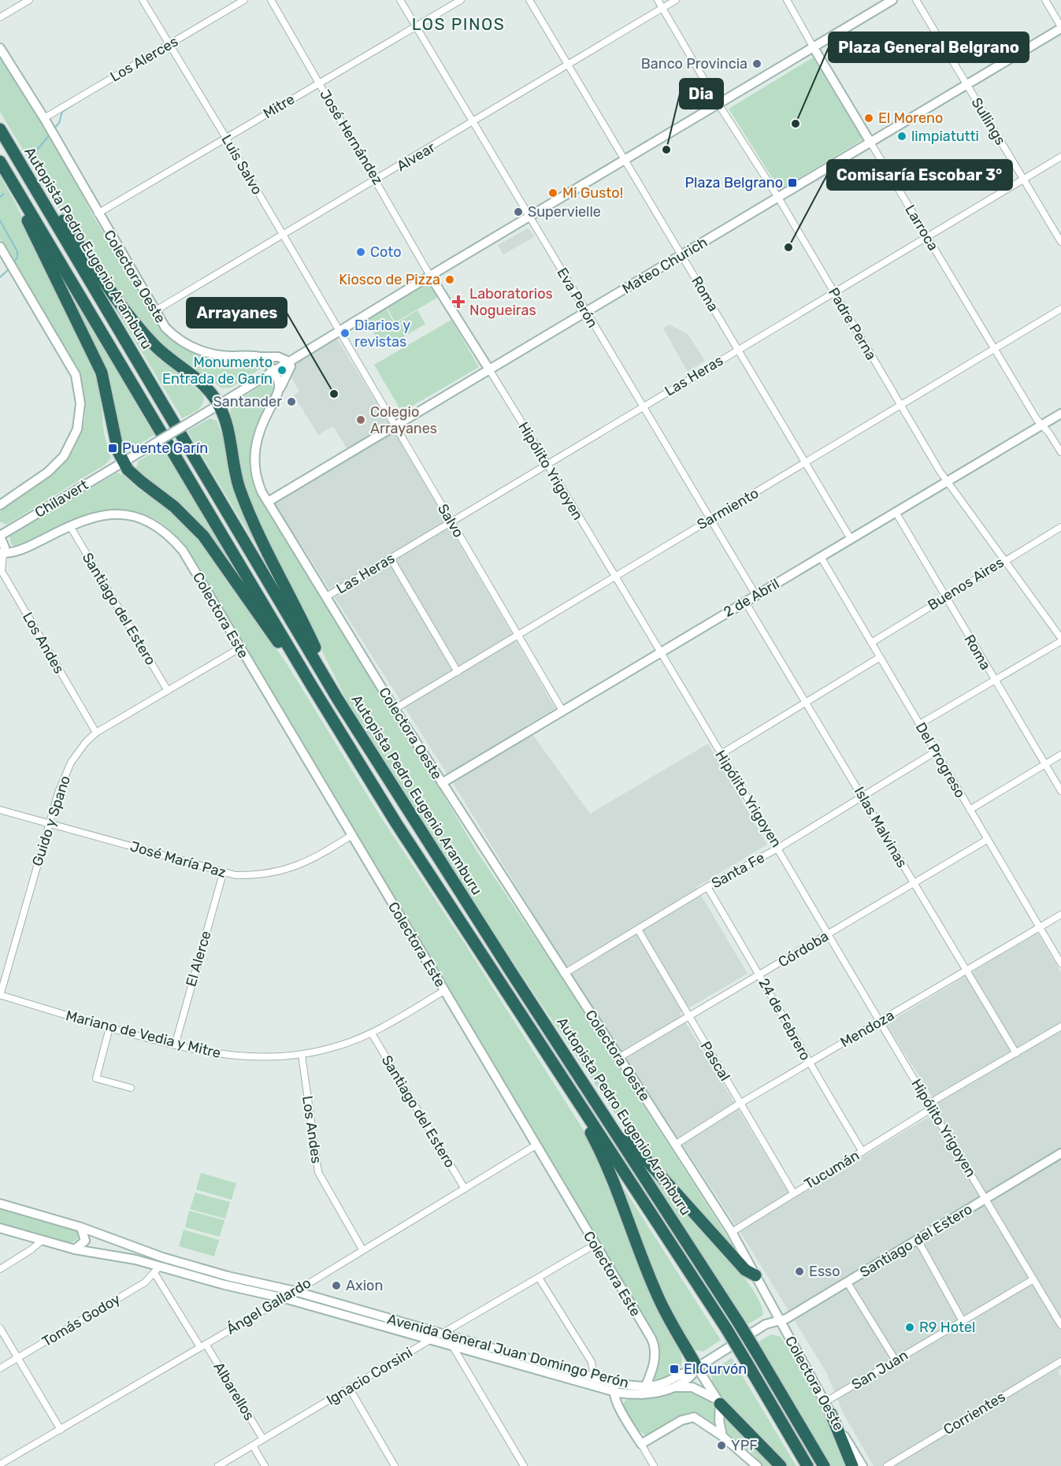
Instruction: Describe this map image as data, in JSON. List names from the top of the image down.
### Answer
{
  "streets": {
    "highway": ["Autopista Pedro Eugenio Aramburu"],
    "street": [
      "Los Alerces",
      "Mitre",
      "Sullings",
      "José Hernández",
      "Alvear",
      "Luis Salvo",
      "Larroca",
      "Mateo Churich",
      "Colectora Oeste",
      "Roma",
      "Eva Perón",
      "Padre Perna",
      "Las Heras",
      "Hipólito Yrigoyen",
      "Chilavert",
      "Sarmiento",
      "Salvo",
      "Buenos Aires",
      "2 de Abril",
      "Santiago del Estero",
      "Colectora Este",
      "Los Andes",
      "Del Progreso",
      "Guido y Spano",
      "Islas Malvinas",
      "José María Paz",
      "Santa Fe",
      "Córdoba",
      "El Alerce",
      "24 de Febrero",
      "Mendoza",
      "Mariano de Vedia y Mitre",
      "Pascal",
      "Tucumán",
      "Ángel Gallardo",
      "Tomás Godoy",
      "Avenida General Juan Domingo Perón",
      "San Juan",
      "Ignacio Corsini",
      "Albarellos",
      "Corrientes"
    ]
  },
  "crossings": [
    ["Los Alerces", "Luis Salvo"],
    ["Los Alerces", "Colectora Oeste"],
    ["Mitre", "José Hernández"],
    ["Mitre", "Luis Salvo"],
    ["Mitre", "Colectora Oeste"],
    ["Mitre", "Eva Perón"],
    ["Sullings", "Mateo Churich"],
    ["Sullings", "Las Heras"],
    ["José Hernández", "Alvear"],
    ["José Hernández", "Hipólito Yrigoyen"],
    ["Alvear", "Luis Salvo"],
    ["Alvear", "Colectora Oeste"],
    ["Alvear", "Roma"],
    ["Alvear", "Eva Perón"],
    ["Alvear", "Padre Perna"],
    ["Luis Salvo", "Salvo"],
    ["Larroca", "Mateo Churich"],
    ["Larroca", "Las Heras"],
    ["Larroca", "Sarmiento"],
    ["Larroca", "2 de Abril"],
    ["Mateo Churich", "Colectora Oeste"],
    ["Mateo Churich", "Roma"],
    ["Mateo Churich", "Eva Perón"],
    ["Mateo Churich", "Padre Perna"],
    ["Mateo Churich", "Hipólito Yrigoyen"],
    ["Mateo Churich", "Salvo"],
    ["Colectora Oeste", "Las Heras"],
    ["Colectora Oeste", "Sarmiento"],
    ["Colectora Oeste", "2 de Abril"],
    ["Colectora Oeste", "Santiago del Estero"],
    ["Colectora Oeste", "Santa Fe"],
    ["Colectora Oeste", "Córdoba"],
    ["Colectora Oeste", "Mendoza"],
    ["Colectora Oeste", "Tucumán"],
    ["Colectora Oeste", "San Juan"],
    ["Roma", "Las Heras"],
    ["Roma", "Sarmiento"],
    ["Roma", "Buenos Aires"],
    ["Roma", "2 de Abril"],
    ["Eva Perón", "Las Heras"],
    ["Eva Perón", "Sarmiento"],
    ["Eva Perón", "2 de Abril"],
    ["Padre Perna", "Las Heras"],
    ["Padre Perna", "Sarmiento"],
    ["Padre Perna", "Buenos Aires"],
    ["Padre Perna", "2 de Abril"],
    ["Las Heras", "Hipólito Yrigoyen"],
    ["Las Heras", "Salvo"],
    ["Hipólito Yrigoyen", "Sarmiento"],
    ["Hipólito Yrigoyen", "2 de Abril"],
    ["Hipólito Yrigoyen", "Santiago del Estero"],
    ["Hipólito Yrigoyen", "Santa Fe"],
    ["Hipólito Yrigoyen", "Córdoba"],
    ["Hipólito Yrigoyen", "Mendoza"],
    ["Hipólito Yrigoyen", "Tucumán"],
    ["Hipólito Yrigoyen", "San Juan"],
    ["Sarmiento", "Salvo"],
    ["Salvo", "2 de Abril"],
    ["Buenos Aires", "Del Progreso"],
    ["2 de Abril", "Del Progreso"],
    ["2 de Abril", "Islas Malvinas"],
    ["Santiago del Estero", "Colectora Este"],
    ["Santiago del Estero", "Guido y Spano"],
    ["Santiago del Estero", "Mariano de Vedia y Mitre"],
    ["Santiago del Estero", "Ángel Gallardo"],
    ["Santiago del Estero", "Avenida General Juan Domingo Perón"],
    ["Colectora Este", "Los Andes"],
    ["Colectora Este", "Guido y Spano"],
    ["Colectora Este", "José María Paz"],
    ["Colectora Este", "Mariano de Vedia y Mitre"],
    ["Colectora Este", "Ángel Gallardo"],
    ["Colectora Este", "Avenida General Juan Domingo Perón"],
    ["Colectora Este", "Ignacio Corsini"],
    ["Los Andes", "Guido y Spano"],
    ["Los Andes", "Mariano de Vedia y Mitre"],
    ["Los Andes", "Ángel Gallardo"],
    ["Del Progreso", "Santa Fe"],
    ["Del Progreso", "Córdoba"],
    ["Del Progreso", "Mendoza"],
    ["Guido y Spano", "José María Paz"],
    ["Guido y Spano", "Mariano de Vedia y Mitre"],
    ["Islas Malvinas", "Santa Fe"],
    ["Islas Malvinas", "Córdoba"],
    ["Islas Malvinas", "Mendoza"],
    ["Islas Malvinas", "Tucumán"],
    ["José María Paz", "El Alerce"],
    ["Santa Fe", "24 de Febrero"],
    ["Santa Fe", "Pascal"],
    ["Córdoba", "24 de Febrero"],
    ["Córdoba", "Pascal"],
    ["El Alerce", "Mariano de Vedia y Mitre"],
    ["24 de Febrero", "Mendoza"],
    ["24 de Febrero", "Tucumán"],
    ["Mendoza", "Pascal"],
    ["Pascal", "Tucumán"],
    ["Ángel Gallardo", "Avenida General Juan Domingo Perón"],
    ["Ángel Gallardo", "Albarellos"],
    ["Tomás Godoy", "Avenida General Juan Domingo Perón"],
    ["Tomás Godoy", "Albarellos"],
    ["Avenida General Juan Domingo Perón", "Ignacio Corsini"],
    ["Avenida General Juan Domingo Perón", "Albarellos"],
    ["Ignacio Corsini", "Albarellos"]
  ],
  "districts": ["LOS PINOS"],
  "places": {
    "other": [
      "Banco Provincia",
      "El Moreno",
      "Plaza General Belgrano",
      "limpiatutti",
      "Dia",
      "Mi Gusto!",
      "Supervielle",
      "Comisaría Escobar 3°",
      "Coto",
      "Kiosco de Pizza",
      "Diarios y revistas",
      "Monumento Entrada de Garín",
      "Arrayanes",
      "Santander",
      "Colegio Arrayanes",
      "Esso",
      "Axion",
      "R9 Hotel",
      "YPF"
    ],
    "transit": ["Plaza Belgrano", "Puente Garín", "El Curvón"],
    "health": ["Laboratorios Nogueiras"]
  }
}
